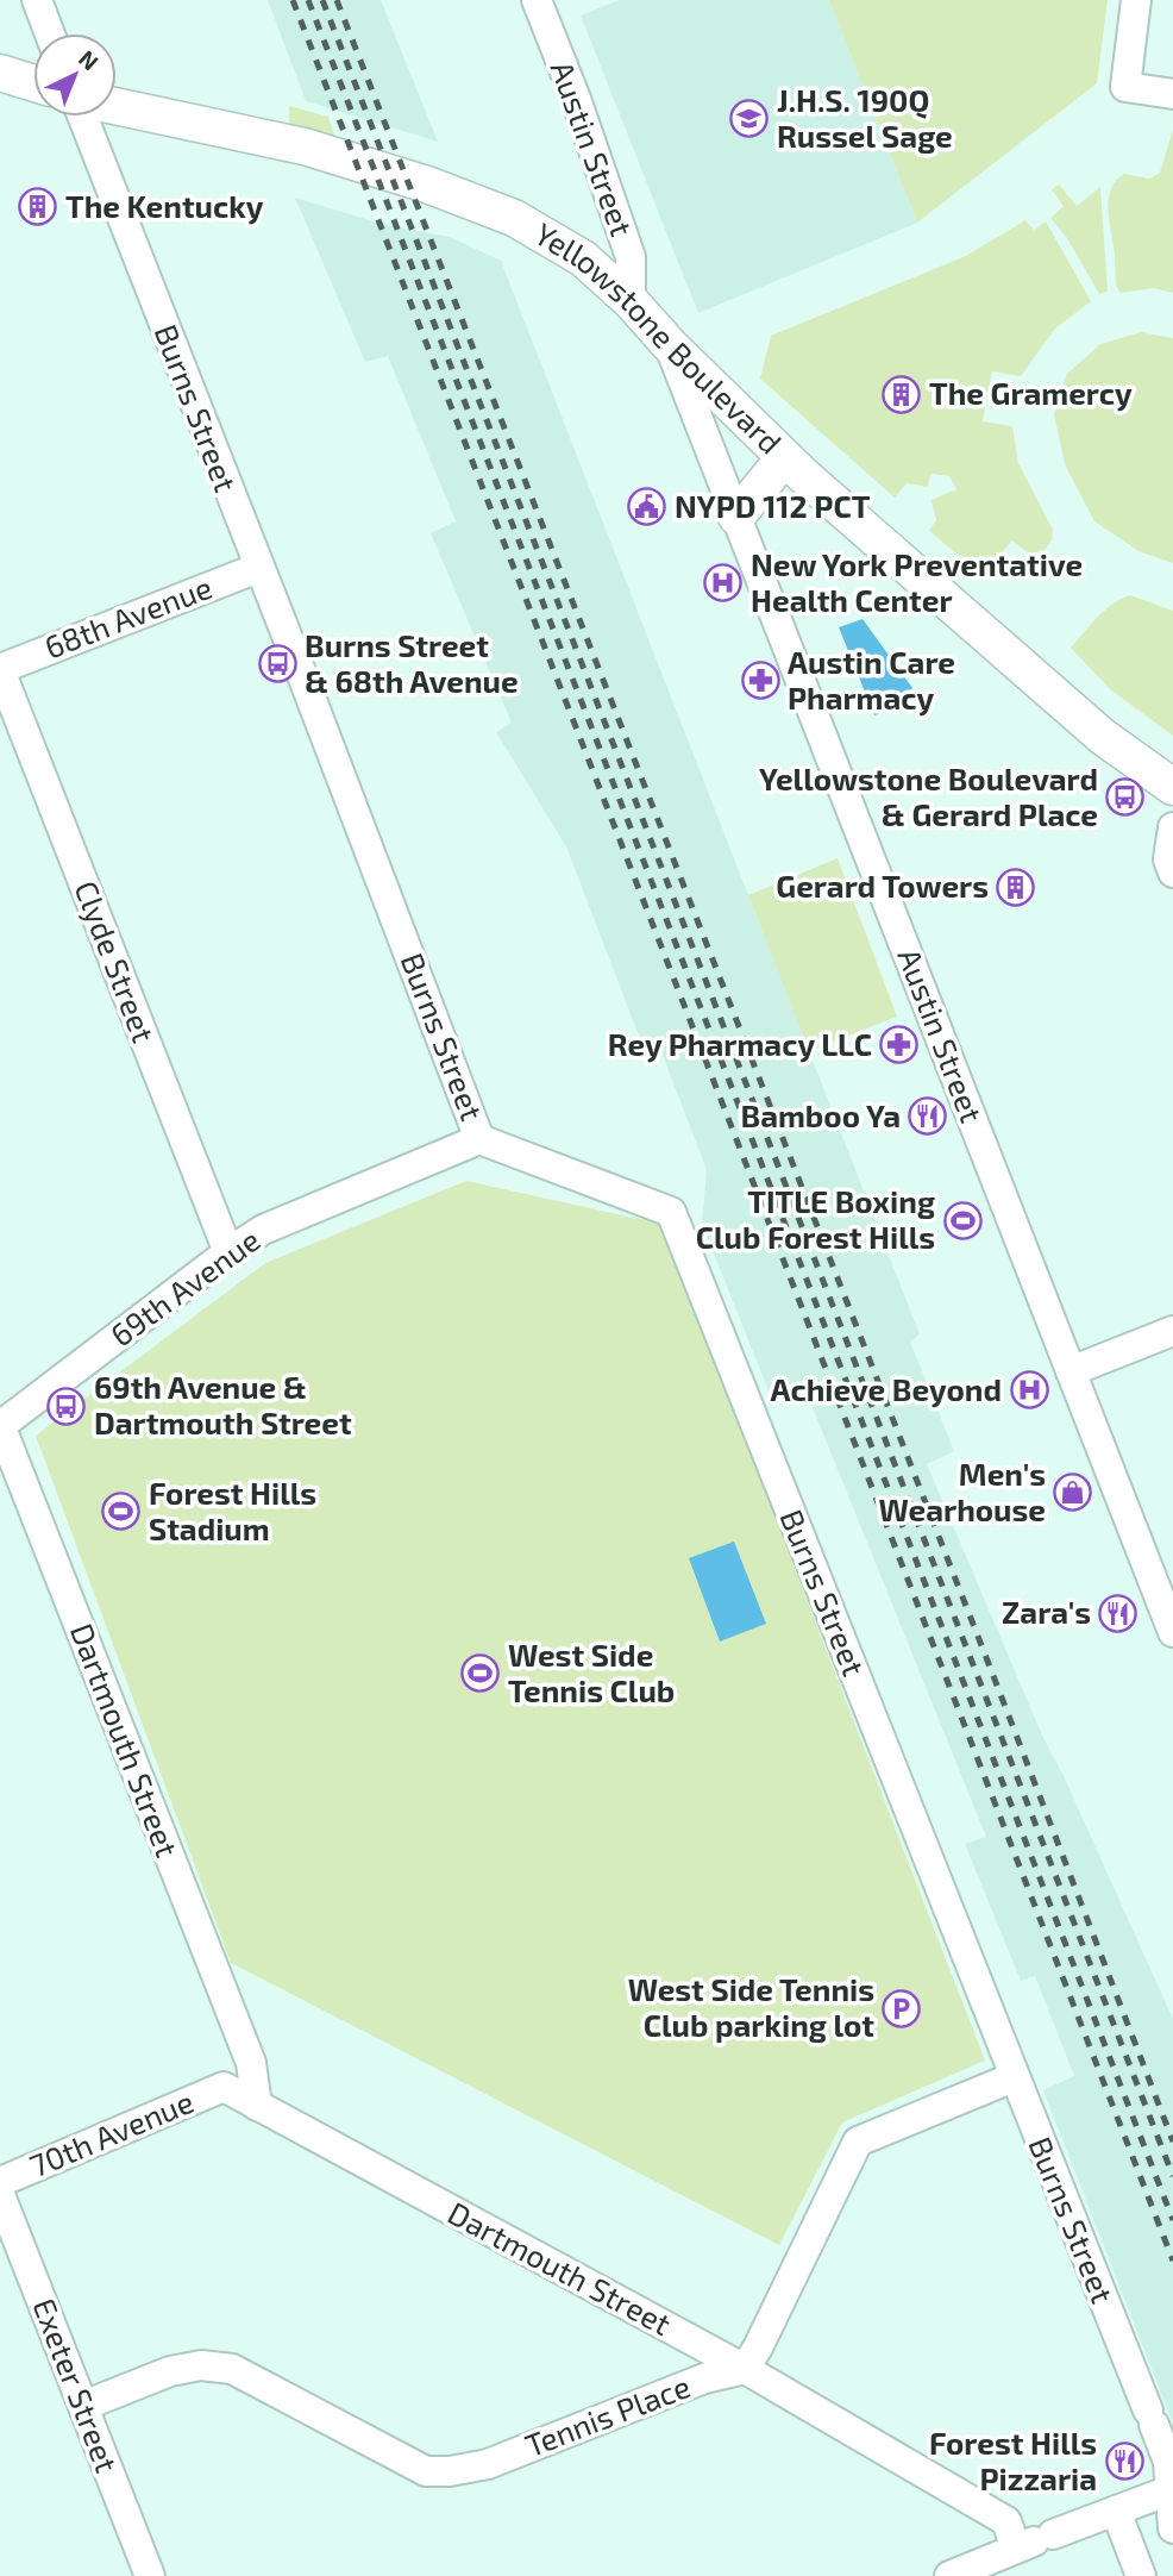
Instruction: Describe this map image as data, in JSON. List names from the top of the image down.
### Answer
{
  "streets": {
    "street": [
      "Austin Street",
      "Yellowstone Boulevard",
      "Burns Street",
      "68th Avenue",
      "Clyde Street",
      "69th Avenue",
      "Dartmouth Street",
      "70th Avenue",
      "Exeter Street",
      "Tennis Place"
    ]
  },
  "crossings": [
    ["Austin Street", "Yellowstone Boulevard"],
    ["Burns Street", "68th Avenue"],
    ["Burns Street", "69th Avenue"],
    ["68th Avenue", "Clyde Street"],
    ["Clyde Street", "69th Avenue"],
    ["69th Avenue", "Dartmouth Street"],
    ["Dartmouth Street", "70th Avenue"],
    ["Dartmouth Street", "Tennis Place"],
    ["Exeter Street", "Tennis Place"]
  ],
  "places": {
    "school or university": ["J.H.S. 190Q Russel Sage"],
    "building": ["The Kentucky", "The Gramercy", "Gerard Towers"],
    "public building": ["NYPD 112 PCT"],
    "hospital": ["New York Preventative Health Center", "Achieve Beyond"],
    "bus stop": ["Burns Street & 68th Avenue", "Yellowstone Boulevard & Gerard Place", "69th Avenue & Dartmouth Street"],
    "pharmacy": ["Austin Care Pharmacy", "Rey Pharmacy LLC"],
    "restaurant": ["Bamboo Ya", "Zara's", "Forest Hills Pizzaria"],
    "sports": ["TITLE Boxing Club Forest Hills", "Forest Hills Stadium", "West Side Tennis Club"],
    "shop": ["Men's Wearhouse"],
    "parking": ["West Side Tennis Club parking lot"]
  },
  "north": "top right"
}
